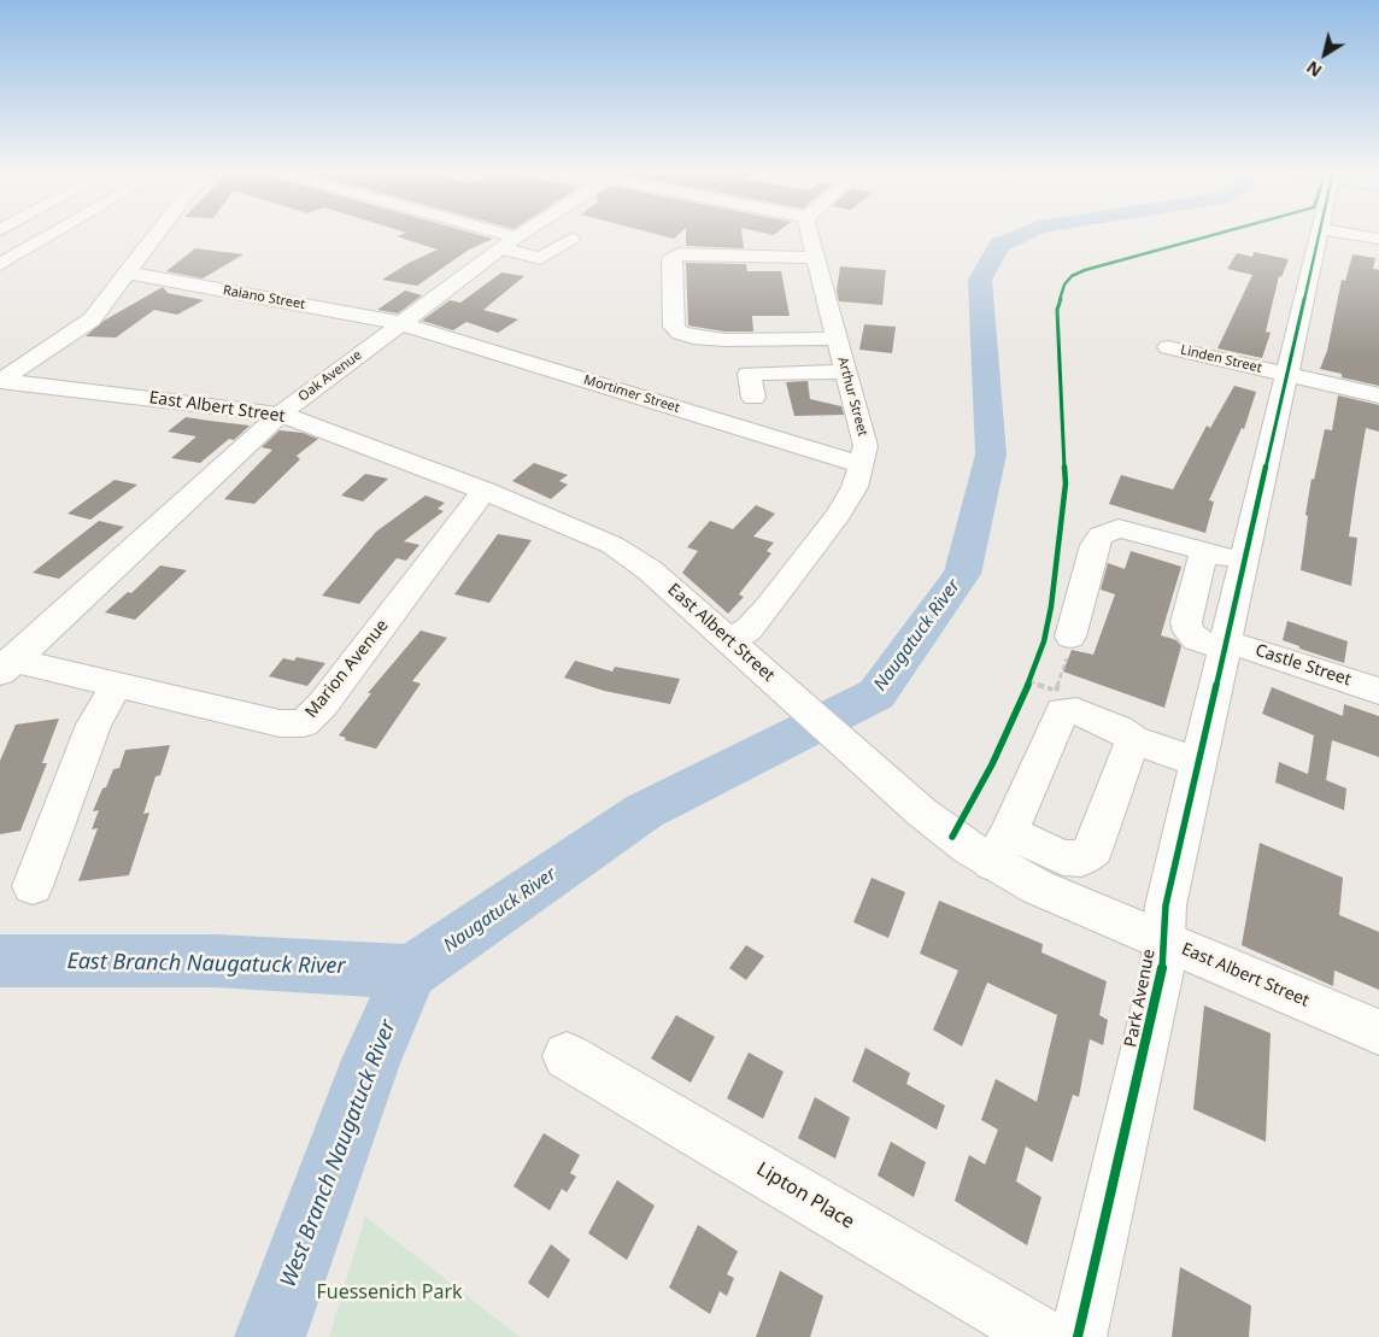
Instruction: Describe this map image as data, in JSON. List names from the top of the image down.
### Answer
{
  "streets": {
    "main road": [
      "Raiano Street",
      "Linden Street",
      "Oak Avenue",
      "Mortimer Street",
      "Arthur Street",
      "East Albert Street",
      "Castle Street",
      "Marion Avenue",
      "Park Avenue",
      "Lipton Place"
    ]
  },
  "crossings": [
    ["Raiano Street", "Oak Avenue"],
    ["Raiano Street", "Mortimer Street"],
    ["Linden Street", "Park Avenue"],
    ["Oak Avenue", "Mortimer Street"],
    ["Oak Avenue", "East Albert Street"],
    ["Oak Avenue", "Marion Avenue"],
    ["Mortimer Street", "Arthur Street"],
    ["Arthur Street", "East Albert Street"],
    ["East Albert Street", "Marion Avenue"],
    ["East Albert Street", "Park Avenue"],
    ["Castle Street", "Park Avenue"]
  ],
  "water": ["Naugatuck River", "East Branch Naugatuck River", "West Branch Naugatuck River"],
  "parks": ["Fuessenich Park"],
  "north": "bottom left"
}
